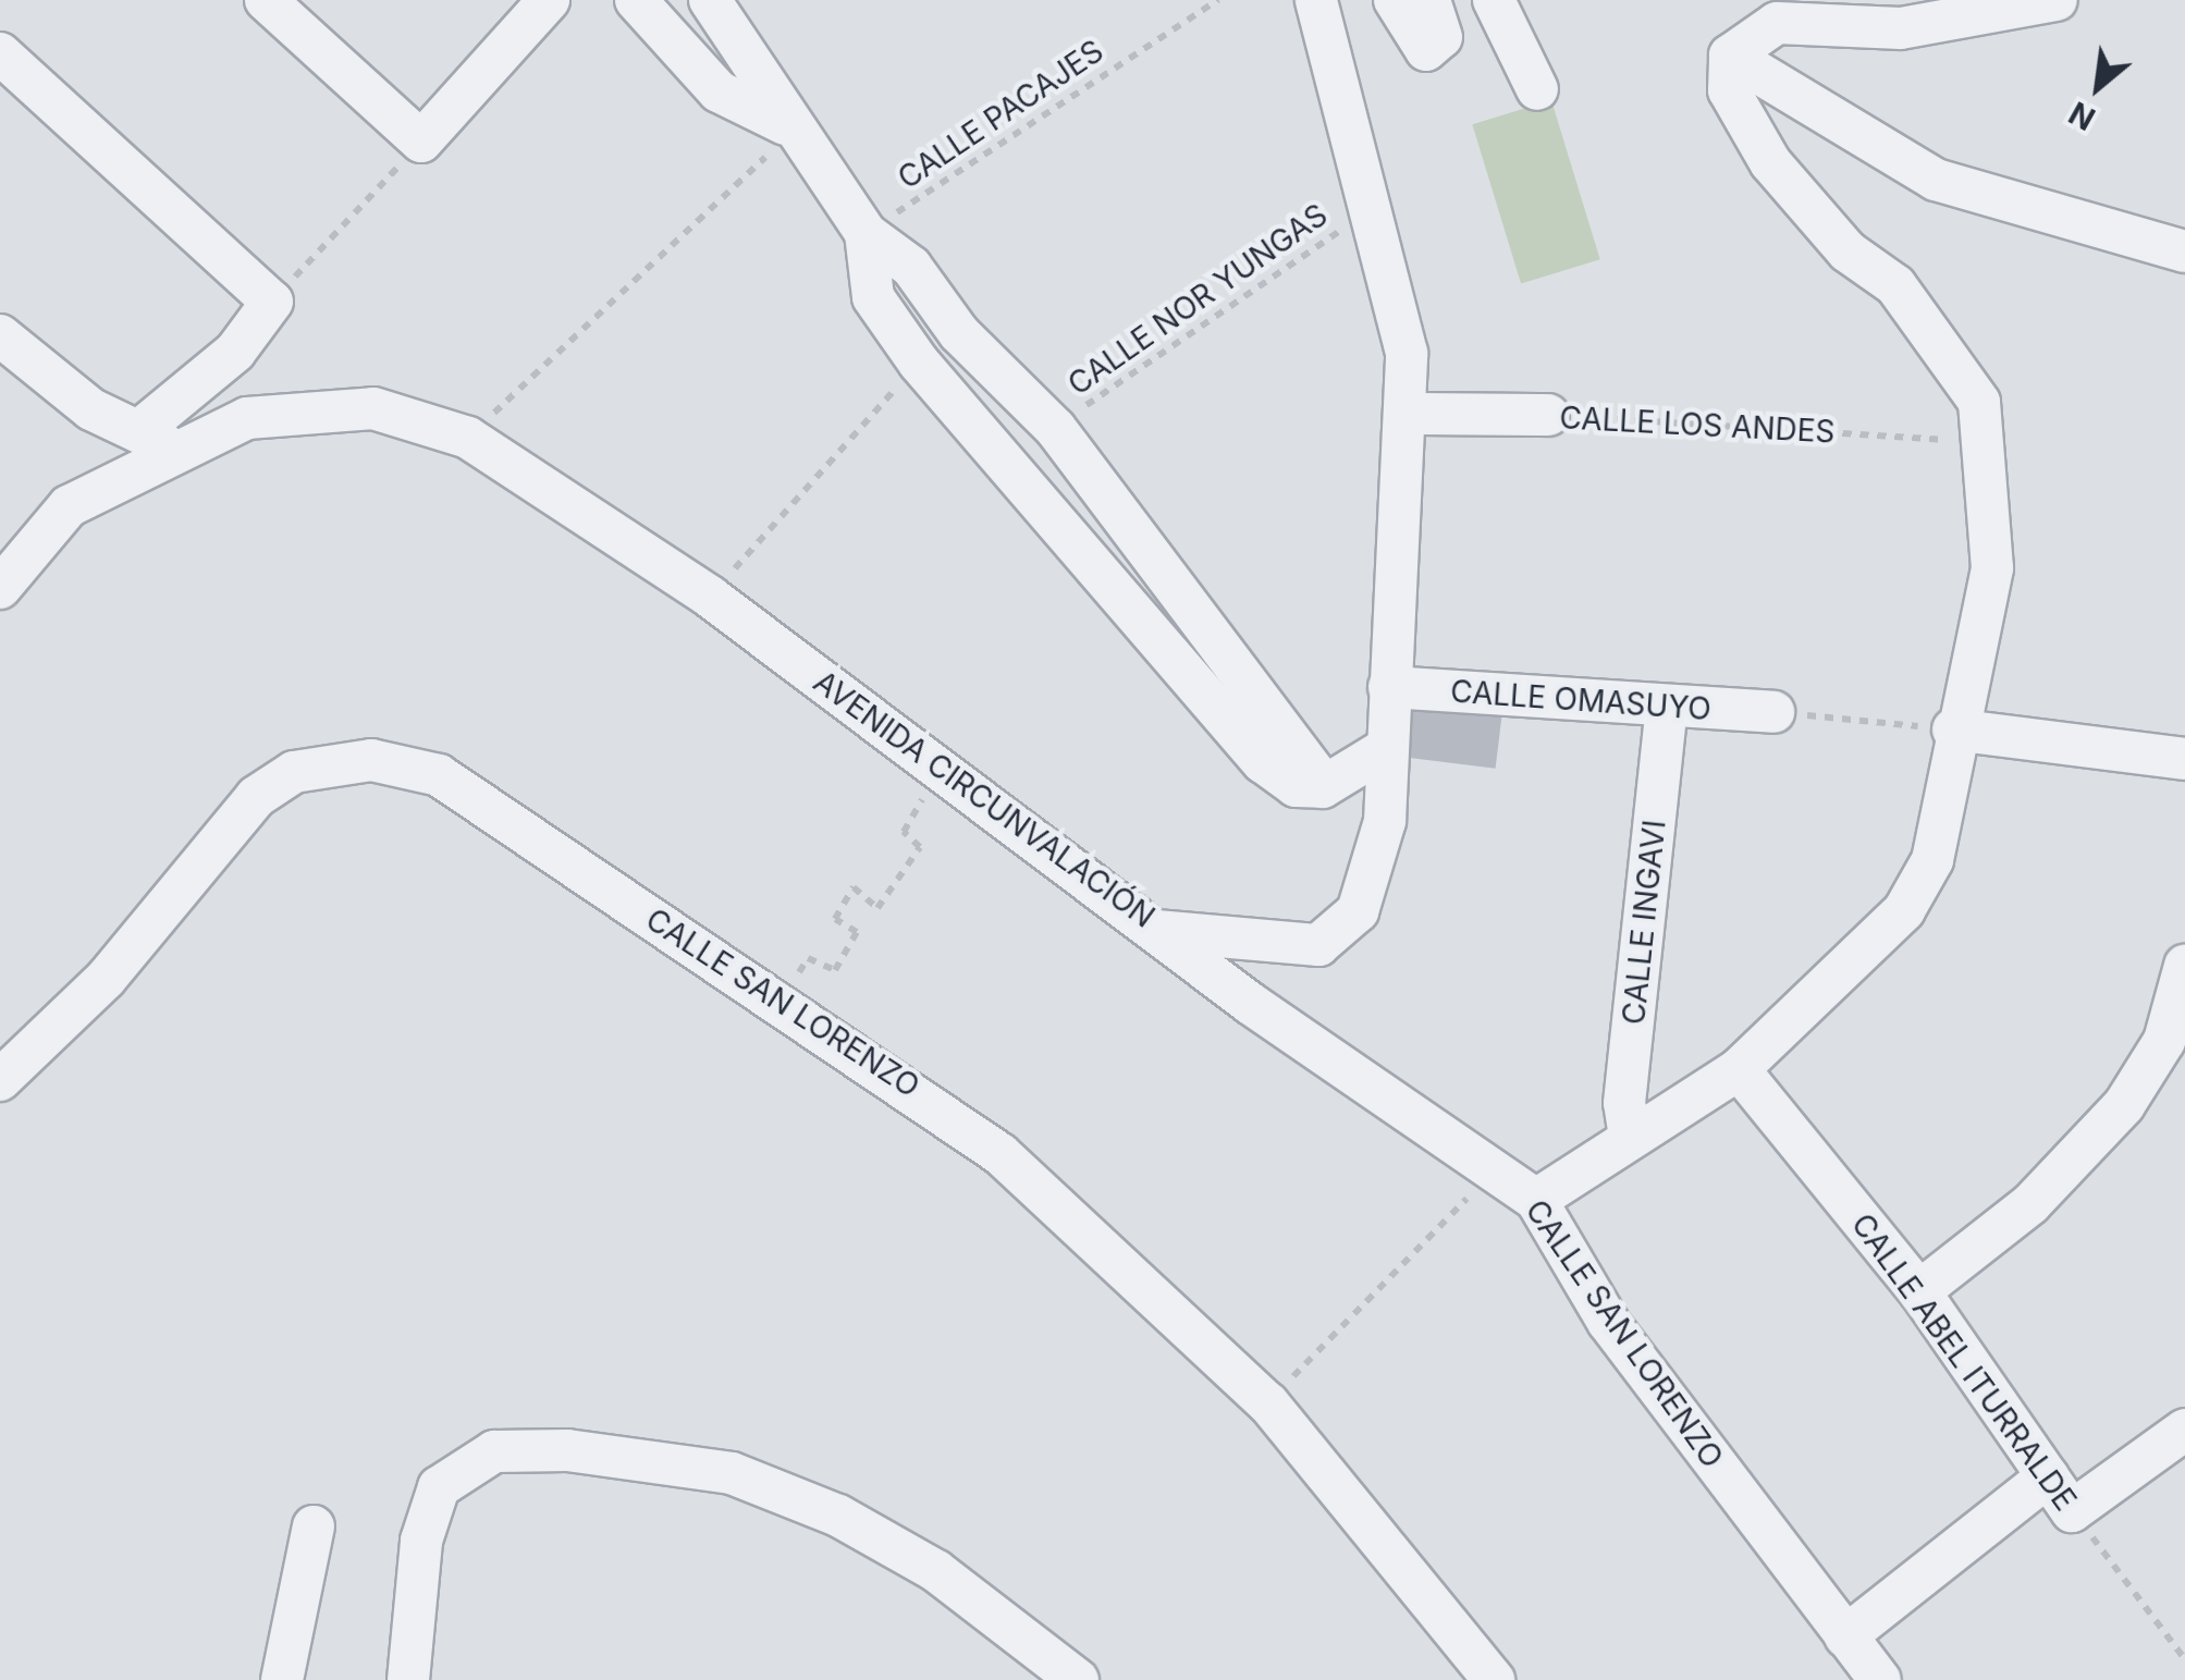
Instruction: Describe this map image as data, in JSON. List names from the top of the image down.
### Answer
{
  "streets": {
    "street": [
      "CALLE LOS ANDES",
      "CALLE OMASUYO",
      "AVENIDA CIRCUNVALACIÓN",
      "CALLE INGAVI",
      "CALLE SAN LORENZO",
      "CALLE ABEL ITURRALDE"
    ],
    "path": ["CALLE PACAJES", "CALLE NOR YUNGAS"]
  },
  "crossings": [
    ["CALLE NOR YUNGAS", "AVENIDA CIRCUNVALACIÓN"],
    ["CALLE LOS ANDES", "AVENIDA CIRCUNVALACIÓN"],
    ["CALLE OMASUYO", "AVENIDA CIRCUNVALACIÓN"],
    ["CALLE OMASUYO", "CALLE INGAVI"],
    ["AVENIDA CIRCUNVALACIÓN", "CALLE SAN LORENZO"]
  ],
  "north": "bottom left"
}
